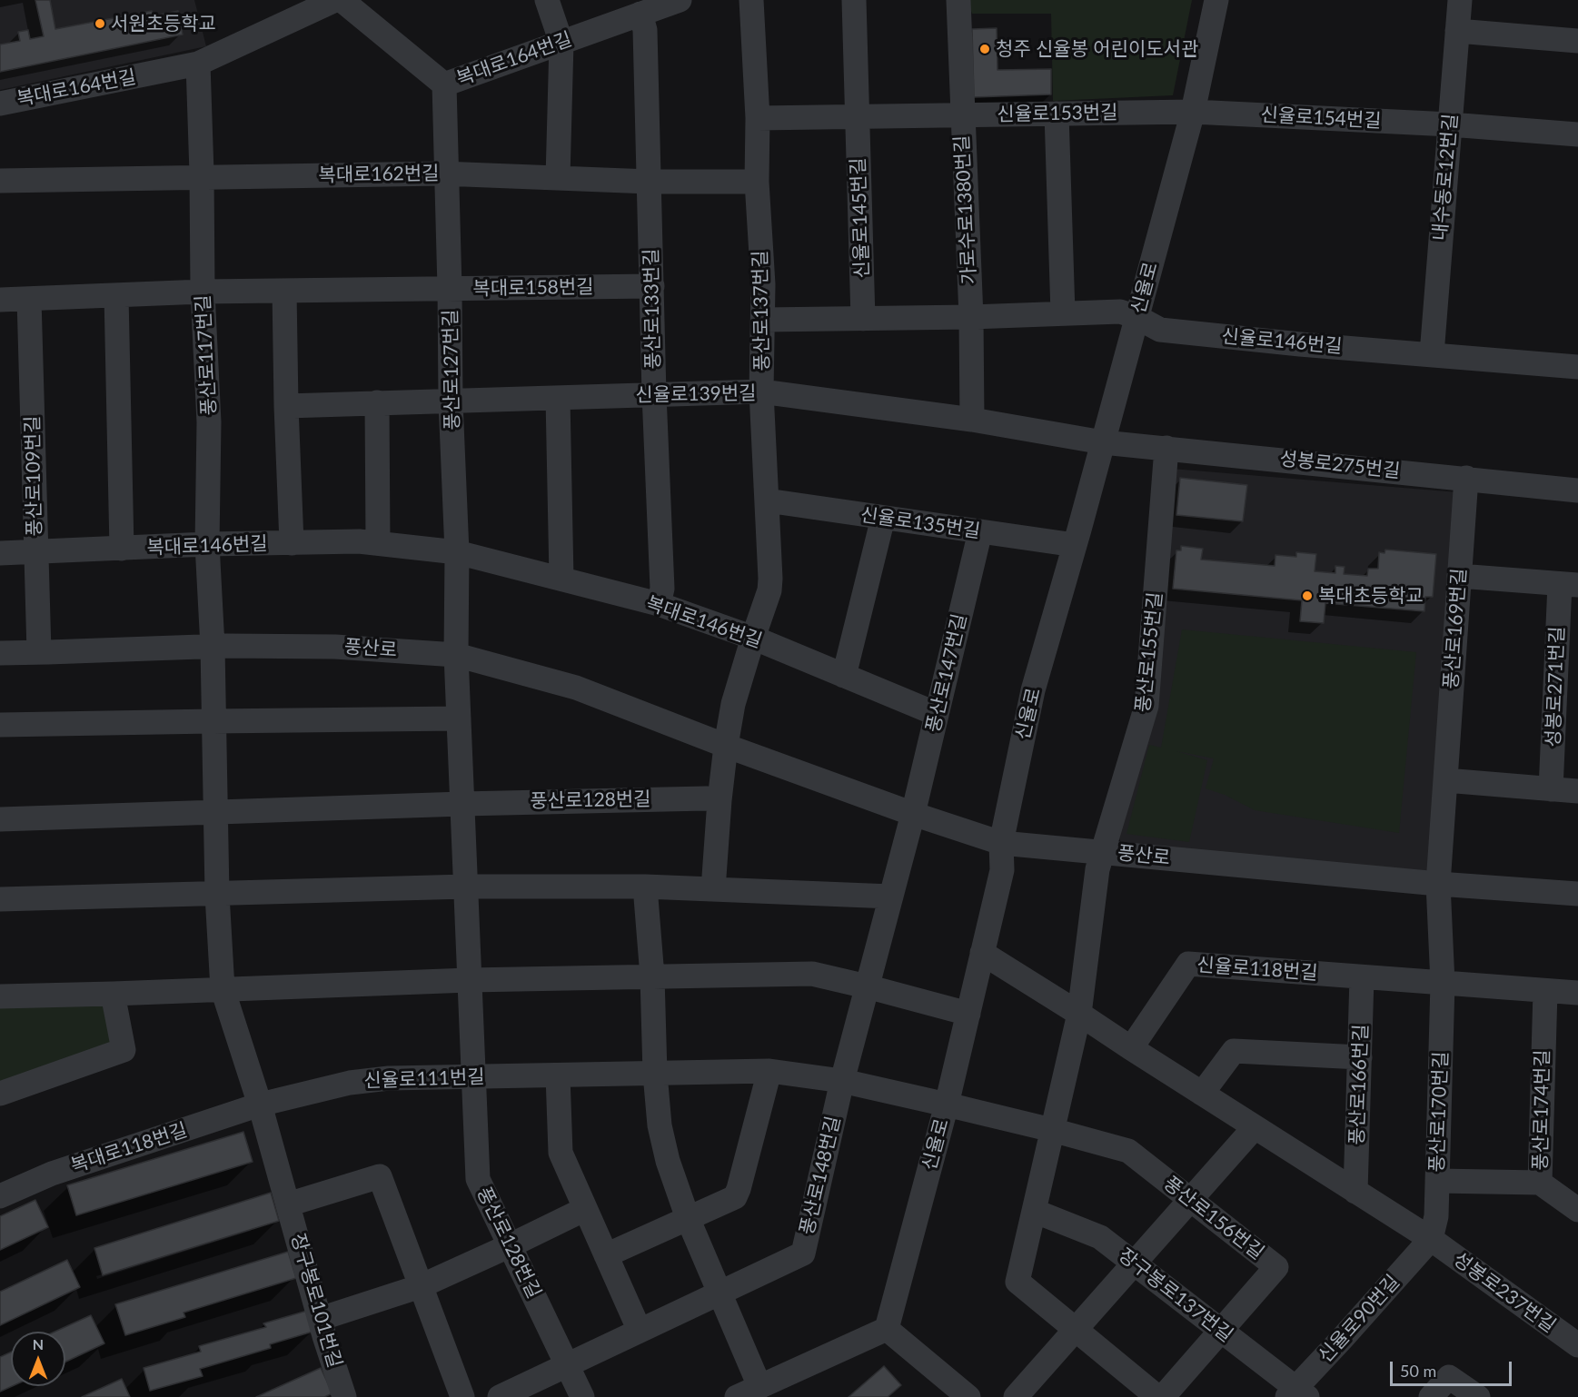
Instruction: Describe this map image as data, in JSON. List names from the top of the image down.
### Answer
{
  "streets": {
    "street": [
      "복대로164번길",
      "신율로153번길",
      "신율로154번길",
      "복대로162번길",
      "내수동로12번길",
      "가로수로1380번길",
      "신율로145번길",
      "복대로158번길",
      "신율로",
      "풍산로133번길",
      "풍산로137번길",
      "신율로146번길",
      "풍산로117번길",
      "풍산로127번길",
      "신율로139번길",
      "성봉로275번길",
      "풍산로109번길",
      "신율로135번길",
      "복대로146번길",
      "풍산로169번길",
      "풍산로",
      "풍산로155번길",
      "풍산로147번길",
      "성봉로271번길",
      "풍산로128번길",
      "신율로118번길",
      "신율로111번길",
      "풍산로166번길",
      "풍산로174번길",
      "풍산로170번길",
      "복대로118번길",
      "풍산로148번길",
      "풍산로156번길",
      "성봉로237번길",
      "장구봉로137번길",
      "장구봉로101번길",
      "신율로90번길"
    ]
  },
  "crossings": [
    ["복대로164번길", "풍산로133번길"],
    ["복대로164번길", "풍산로117번길"],
    ["복대로164번길", "풍산로127번길"],
    ["신율로153번길", "신율로154번길"],
    ["신율로153번길", "가로수로1380번길"],
    ["신율로153번길", "신율로145번길"],
    ["신율로153번길", "신율로"],
    ["신율로153번길", "풍산로137번길"],
    ["신율로154번길", "내수동로12번길"],
    ["신율로154번길", "신율로"],
    ["복대로162번길", "풍산로133번길"],
    ["복대로162번길", "풍산로137번길"],
    ["복대로162번길", "풍산로117번길"],
    ["복대로162번길", "풍산로127번길"],
    ["내수동로12번길", "신율로146번길"],
    ["가로수로1380번길", "신율로139번길"],
    ["복대로158번길", "풍산로133번길"],
    ["복대로158번길", "풍산로117번길"],
    ["복대로158번길", "풍산로127번길"],
    ["복대로158번길", "풍산로109번길"],
    ["복대로158번길", "복대로146번길"],
    ["신율로", "신율로146번길"],
    ["신율로", "신율로139번길"],
    ["신율로", "성봉로275번길"],
    ["신율로", "신율로135번길"],
    ["신율로", "풍산로"],
    ["신율로", "신율로111번길"],
    ["신율로", "풍산로156번길"],
    ["풍산로133번길", "신율로139번길"],
    ["풍산로133번길", "복대로146번길"],
    ["풍산로137번길", "신율로139번길"],
    ["풍산로137번길", "신율로135번길"],
    ["풍산로137번길", "복대로146번길"],
    ["풍산로137번길", "풍산로"],
    ["풍산로117번길", "복대로146번길"],
    ["풍산로117번길", "풍산로"],
    ["풍산로117번길", "풍산로128번길"],
    ["풍산로117번길", "장구봉로101번길"],
    ["풍산로127번길", "신율로139번길"],
    ["풍산로127번길", "복대로146번길"],
    ["풍산로127번길", "풍산로"],
    ["풍산로127번길", "풍산로128번길"],
    ["신율로139번길", "성봉로275번길"],
    ["신율로139번길", "복대로146번길"],
    ["성봉로275번길", "풍산로169번길"],
    ["성봉로275번길", "풍산로155번길"],
    ["풍산로109번길", "복대로146번길"],
    ["풍산로109번길", "풍산로"],
    ["신율로135번길", "풍산로147번길"],
    ["복대로146번길", "풍산로147번길"],
    ["풍산로169번길", "풍산로"],
    ["풍산로169번길", "성봉로271번길"],
    ["풍산로169번길", "풍산로170번길"],
    ["풍산로", "풍산로155번길"],
    ["풍산로", "풍산로147번길"],
    ["풍산로", "풍산로128번길"],
    ["풍산로", "풍산로170번길"],
    ["풍산로", "풍산로148번길"],
    ["풍산로147번길", "풍산로148번길"],
    ["풍산로128번길", "신율로111번길"],
    ["풍산로128번길", "풍산로148번길"],
    ["신율로118번길", "풍산로166번길"],
    ["신율로111번길", "복대로118번길"],
    ["신율로111번길", "풍산로148번길"],
    ["신율로111번길", "풍산로156번길"],
    ["신율로111번길", "장구봉로101번길"],
    ["풍산로170번길", "성봉로237번길"],
    ["풍산로170번길", "신율로90번길"],
    ["복대로118번길", "장구봉로101번길"],
    ["풍산로156번길", "장구봉로137번길"],
    ["성봉로237번길", "신율로90번길"],
    ["장구봉로137번길", "신율로90번길"]
  ],
  "places": ["서원초등학교", "청주 신율봉 어린이도서관", "복대초등학교"],
  "scale_bar": "50 m",
  "north": "top"
}
